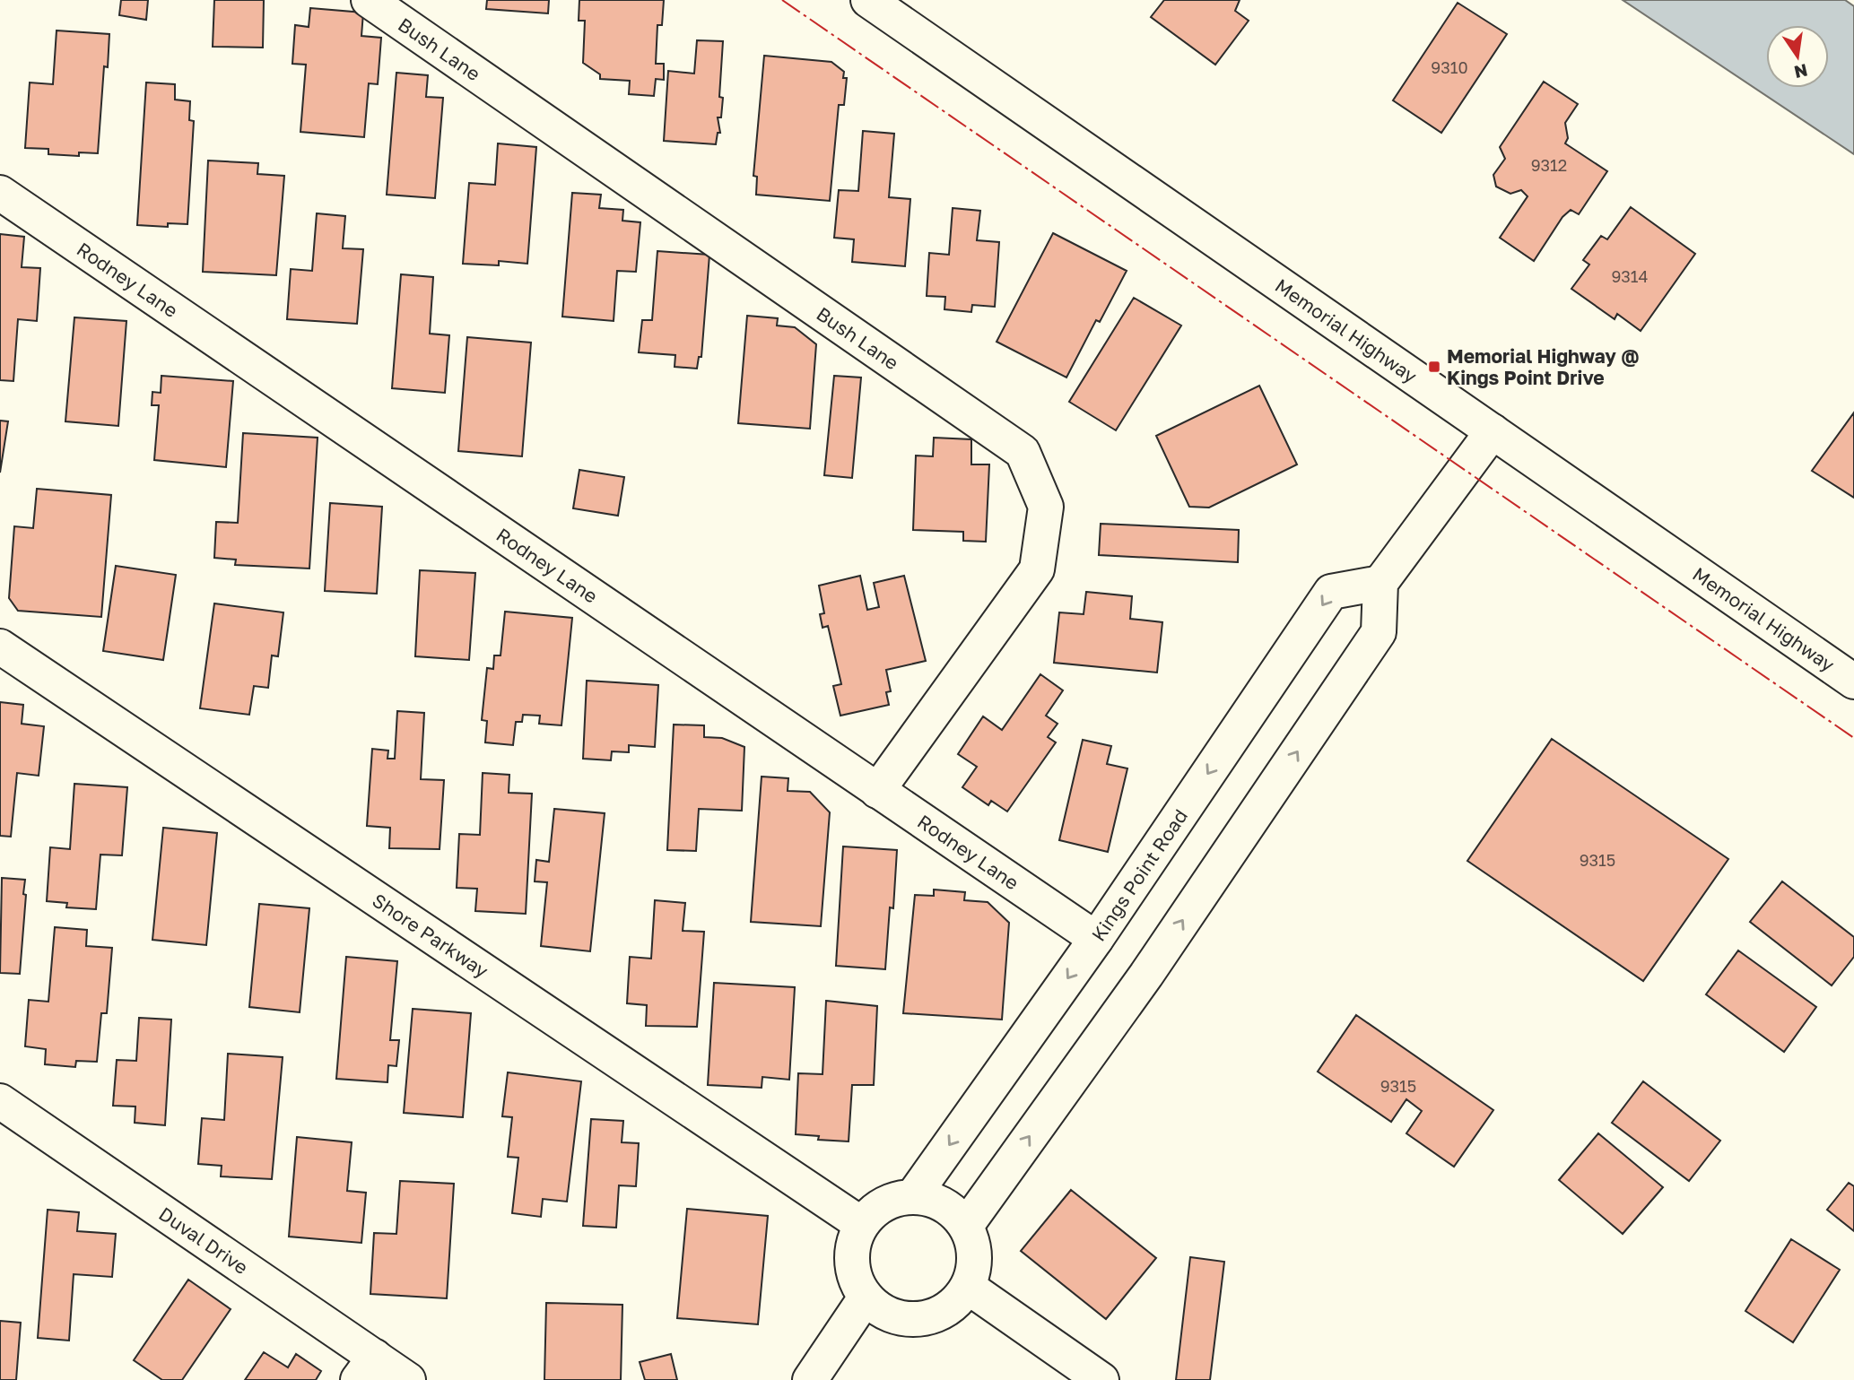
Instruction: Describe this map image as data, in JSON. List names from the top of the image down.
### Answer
{
  "streets": {
    "street": [
      "Bush Lane",
      "Rodney Lane",
      "Memorial Highway",
      "Kings Point Road",
      "Shore Parkway",
      "Duval Drive"
    ]
  },
  "crossings": [
    ["Bush Lane", "Rodney Lane"],
    ["Rodney Lane", "Kings Point Road"],
    ["Kings Point Road", "Shore Parkway"]
  ],
  "places": {
    "transit": ["Memorial Highway @ Kings Point Drive"]
  },
  "house_numbers": [
    "9310",
    "9312",
    "9314",
    "9315",
    "9315"
  ],
  "north": "bottom"
}
